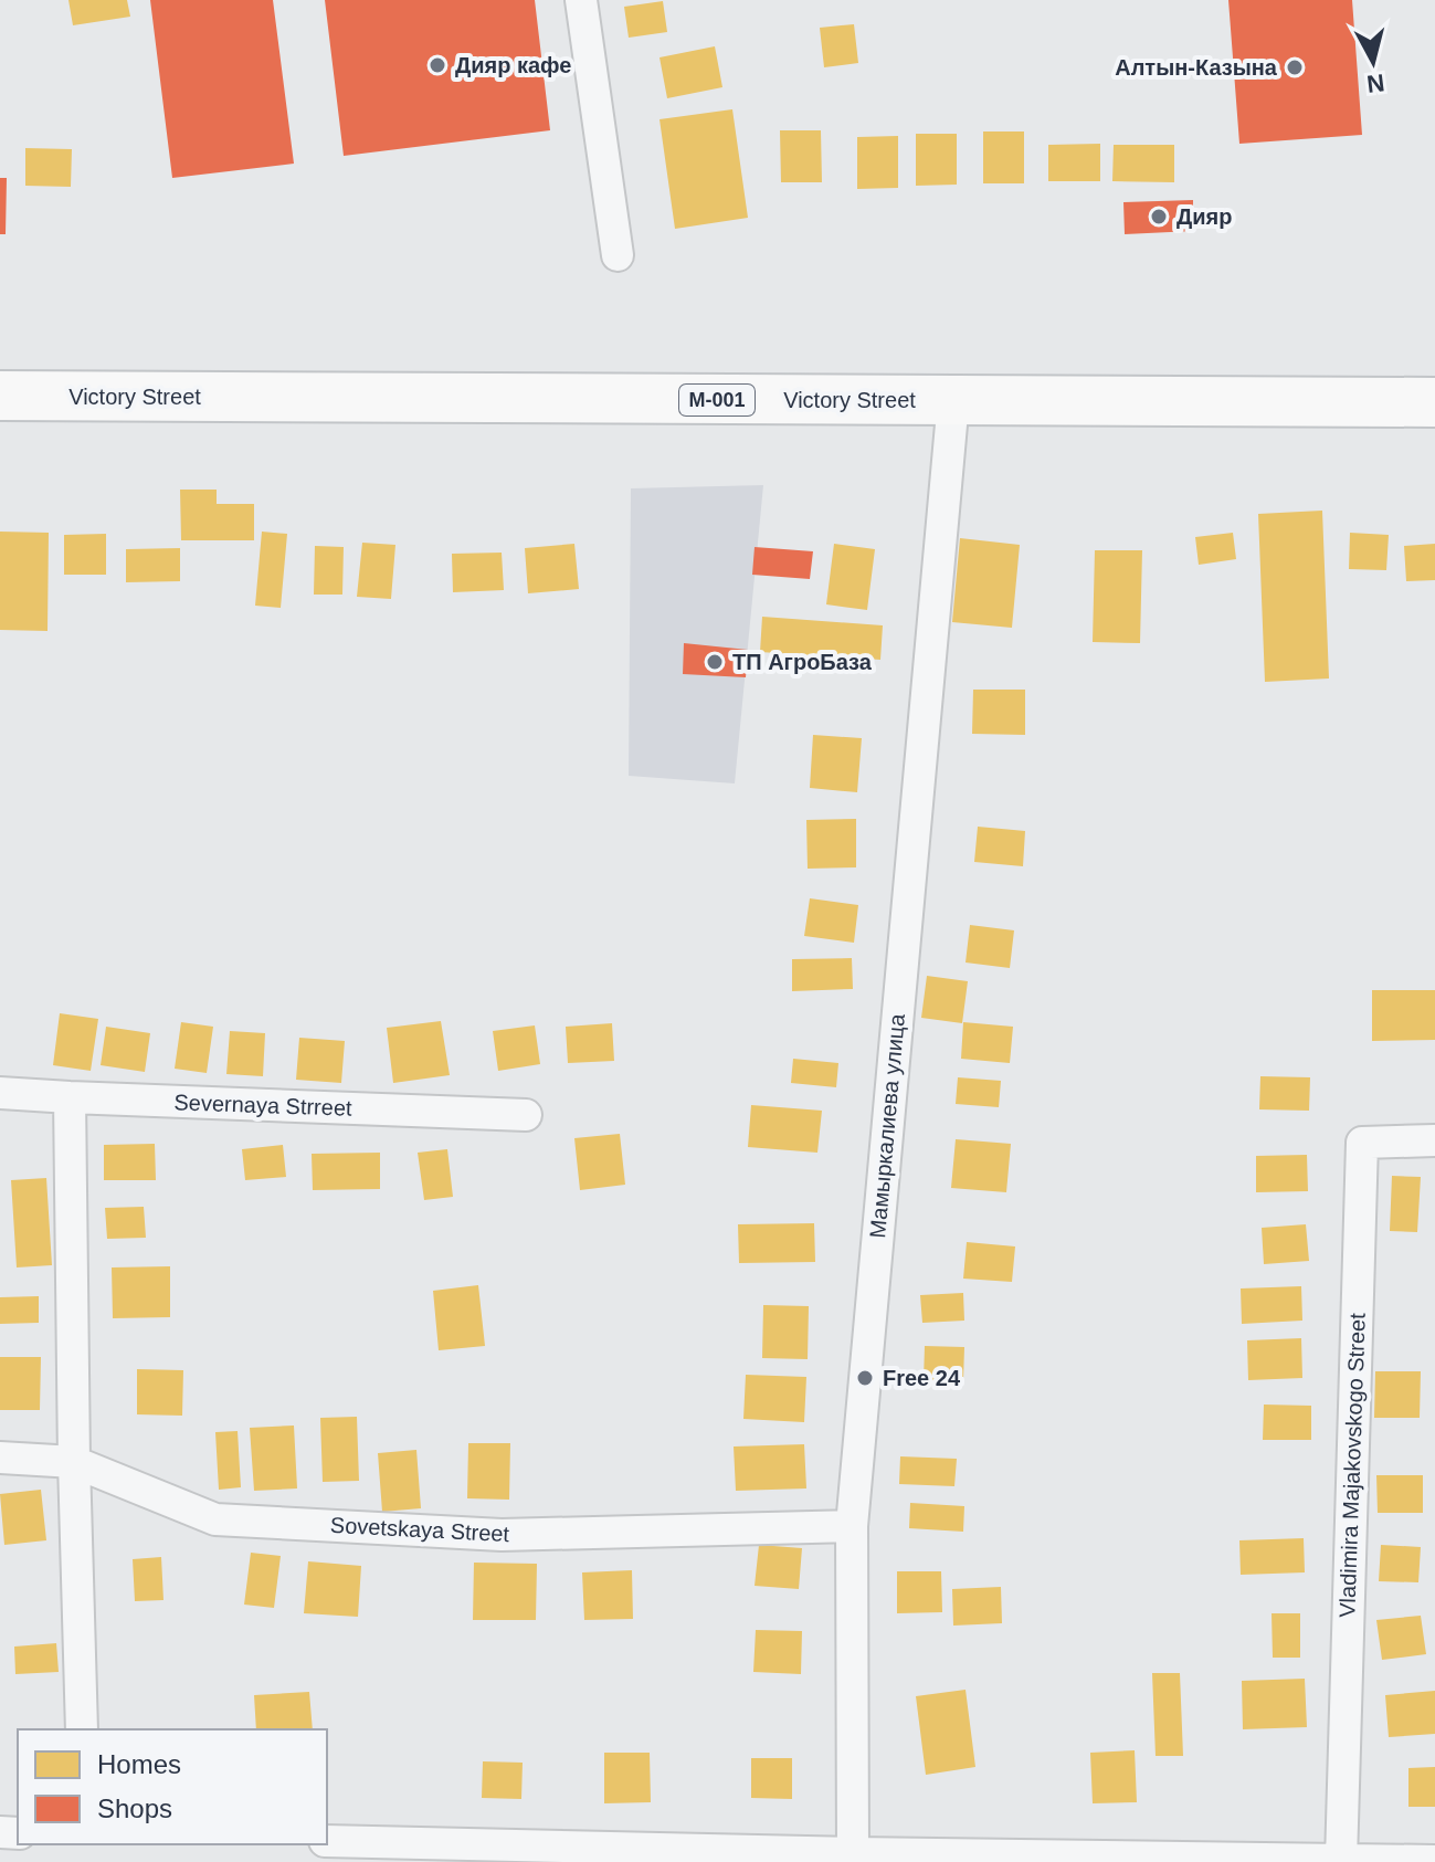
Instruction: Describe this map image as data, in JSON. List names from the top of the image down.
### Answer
{
  "streets": {
    "main road": ["Victory Street", "М-001"],
    "street": [
      "Severnaya Strreet",
      "Мамыркалиева улица",
      "Vladimira Majakovskogo Street",
      "Sovetskaya Street"
    ]
  },
  "crossings": [
    ["Victory Street", "Мамыркалиева улица"],
    ["Мамыркалиева улица", "Sovetskaya Street"]
  ],
  "places": [
    "Дияр кафе",
    "Алтын-Казына",
    "Дияр",
    "ТП АгроБаза",
    "Free 24"
  ],
  "legend": ["Homes", "Shops"],
  "north": "bottom"
}
